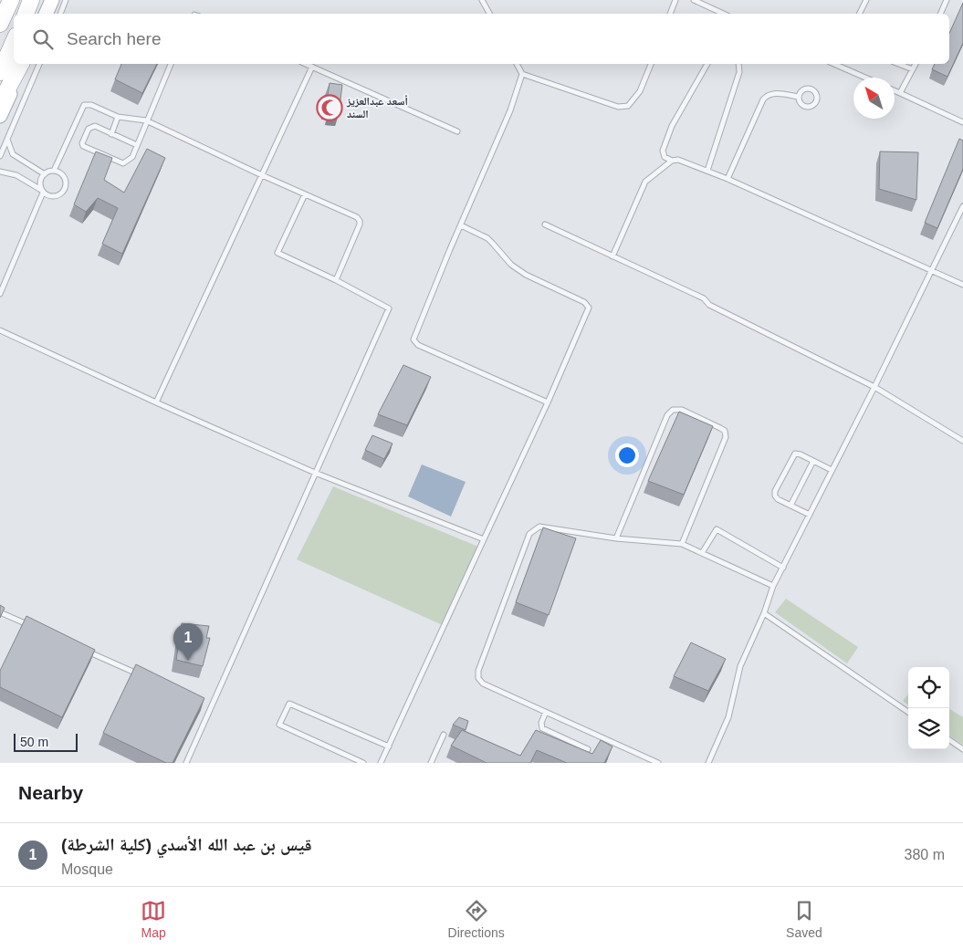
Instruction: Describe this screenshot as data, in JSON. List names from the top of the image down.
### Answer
{
  "places": {
    "mosque": ["أسعد عبدالعزيز السند"]
  },
  "scale_bar": "50 m",
  "north": "top left",
  "page": {
    "search": "Search here",
    "pins": "1",
    "scale": "50 m",
    "heading": "Nearby",
    "list": [
      {
        "mark": "1",
        "name": "قيس بن عبد الله الأسدي (كلية الشرطة)",
        "note": "Mosque",
        "value": "380 m"
      }
    ],
    "nav": ["Map", "Directions", "Saved"]
  }
}
